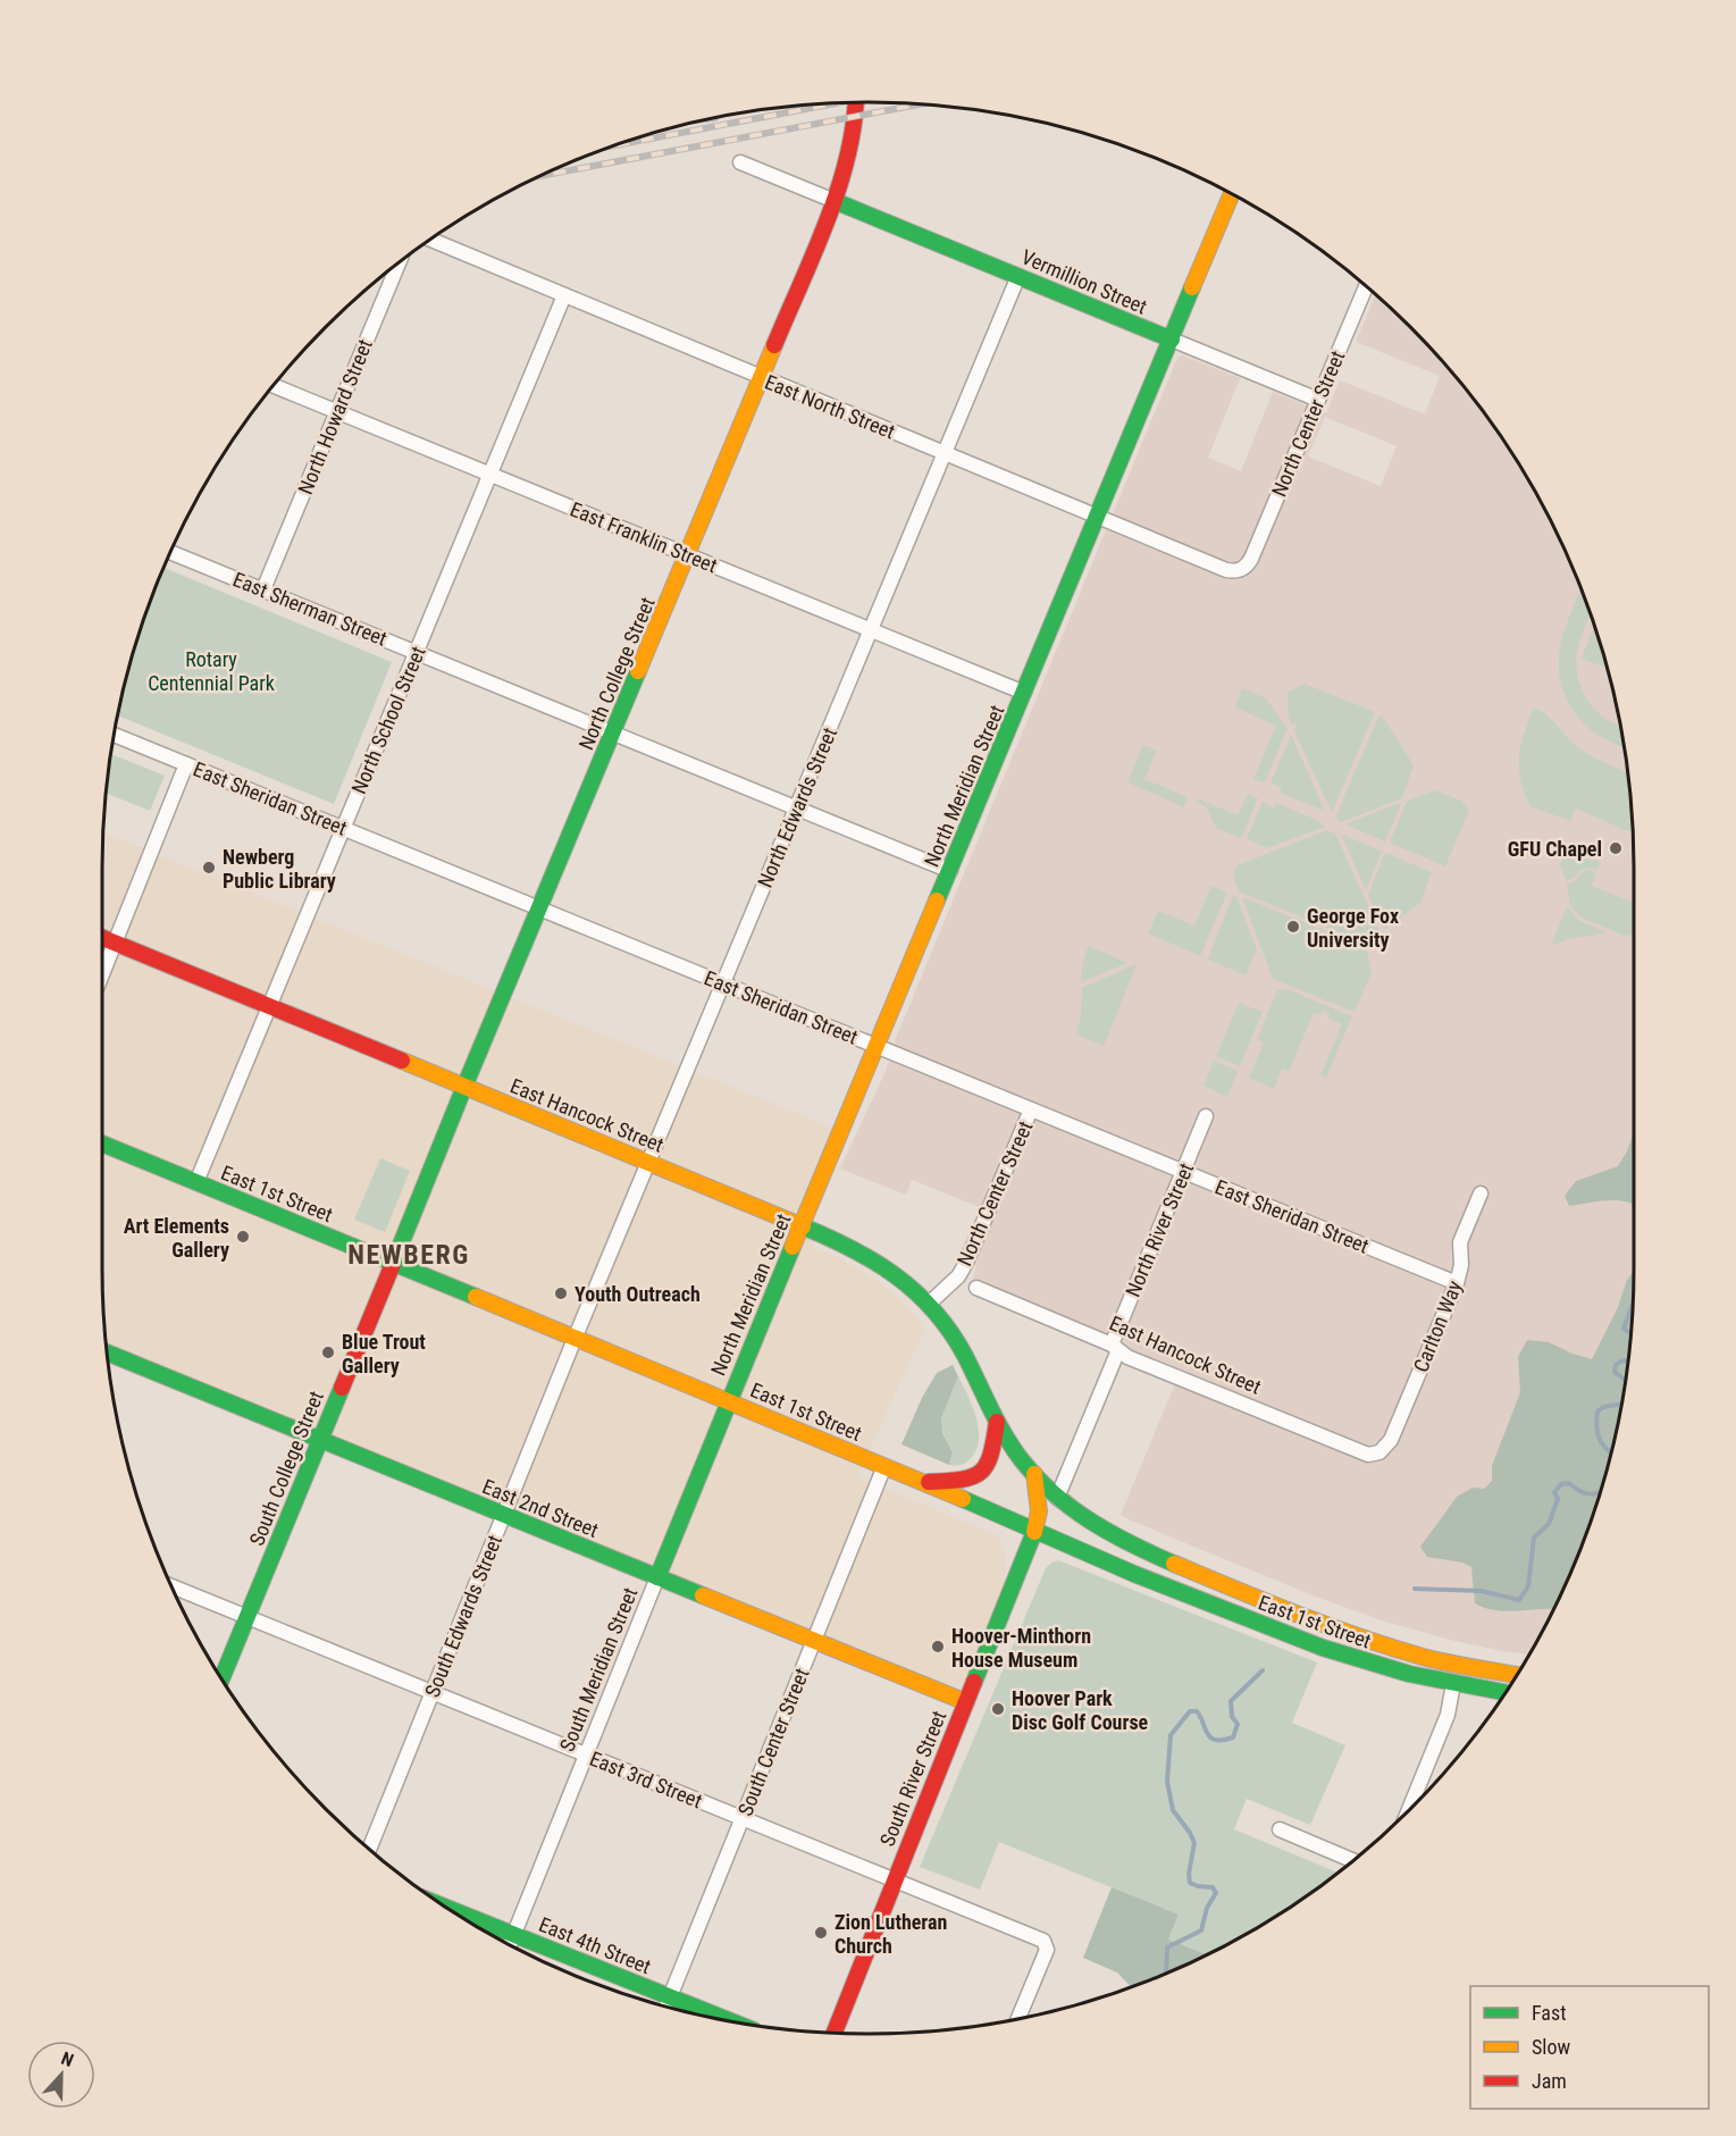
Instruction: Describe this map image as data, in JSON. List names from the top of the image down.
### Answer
{
  "streets": {
    "main road": [
      "Vermillion Street",
      "North College Street",
      "North Meridian Street",
      "East Hancock Street",
      "East 1st Street",
      "South College Street",
      "East 2nd Street",
      "South Meridian Street",
      "South River Street",
      "East 4th Street"
    ],
    "street": [
      "East North Street",
      "North Howard Street",
      "North Center Street",
      "East Franklin Street",
      "East Sherman Street",
      "North School Street",
      "East Sheridan Street",
      "North Edwards Street",
      "North River Street",
      "Carlton Way",
      "South Edwards Street",
      "South Center Street",
      "East 3rd Street"
    ]
  },
  "crossings": [
    ["Vermillion Street", "North Center Street"],
    ["Vermillion Street", "North College Street"],
    ["Vermillion Street", "North Meridian Street"],
    ["Vermillion Street", "North Edwards Street"],
    ["East North Street", "North Center Street"],
    ["East North Street", "North College Street"],
    ["East North Street", "North School Street"],
    ["East North Street", "North Meridian Street"],
    ["East North Street", "North Edwards Street"],
    ["North Howard Street", "East Franklin Street"],
    ["North Howard Street", "East Sherman Street"],
    ["North Center Street", "East Sheridan Street"],
    ["North Center Street", "East Hancock Street"],
    ["East Franklin Street", "North College Street"],
    ["East Franklin Street", "North School Street"],
    ["East Franklin Street", "North Meridian Street"],
    ["East Franklin Street", "North Edwards Street"],
    ["East Sherman Street", "North College Street"],
    ["East Sherman Street", "North School Street"],
    ["East Sherman Street", "North Meridian Street"],
    ["East Sherman Street", "North Edwards Street"],
    ["North College Street", "East Sheridan Street"],
    ["North College Street", "East Hancock Street"],
    ["North College Street", "East 1st Street"],
    ["North College Street", "South College Street"],
    ["North School Street", "East Sheridan Street"],
    ["North School Street", "East Hancock Street"],
    ["North School Street", "East 1st Street"],
    ["North Meridian Street", "East Sheridan Street"],
    ["North Meridian Street", "East Hancock Street"],
    ["North Meridian Street", "East 1st Street"],
    ["North Meridian Street", "South Meridian Street"],
    ["East Sheridan Street", "North Edwards Street"],
    ["East Sheridan Street", "North River Street"],
    ["East Sheridan Street", "Carlton Way"],
    ["North Edwards Street", "East Hancock Street"],
    ["North Edwards Street", "East 1st Street"],
    ["North Edwards Street", "South Edwards Street"],
    ["East Hancock Street", "East 1st Street"],
    ["East Hancock Street", "North River Street"],
    ["East Hancock Street", "Carlton Way"],
    ["East 1st Street", "North River Street"],
    ["East 1st Street", "South College Street"],
    ["East 1st Street", "South Edwards Street"],
    ["East 1st Street", "South Meridian Street"],
    ["East 1st Street", "South Center Street"],
    ["East 1st Street", "South River Street"],
    ["South College Street", "East 2nd Street"],
    ["South College Street", "East 3rd Street"],
    ["East 2nd Street", "South Edwards Street"],
    ["East 2nd Street", "South Meridian Street"],
    ["East 2nd Street", "South Center Street"],
    ["East 2nd Street", "South River Street"],
    ["South Edwards Street", "East 3rd Street"],
    ["South Meridian Street", "East 3rd Street"],
    ["South Meridian Street", "East 4th Street"],
    ["South Center Street", "East 3rd Street"],
    ["South Center Street", "East 4th Street"],
    ["South River Street", "East 3rd Street"]
  ],
  "districts": ["NEWBERG"],
  "parks": ["Rotary Centennial Park"],
  "places": [
    "GFU Chapel",
    "Newberg Public Library",
    "George Fox University",
    "Art Elements Gallery",
    "Youth Outreach",
    "Blue Trout Gallery",
    "Hoover-Minthorn House Museum",
    "Hoover Park Disc Golf Course",
    "Zion Lutheran Church"
  ],
  "legend": ["Fast", "Slow", "Jam"],
  "north": "top"
}
